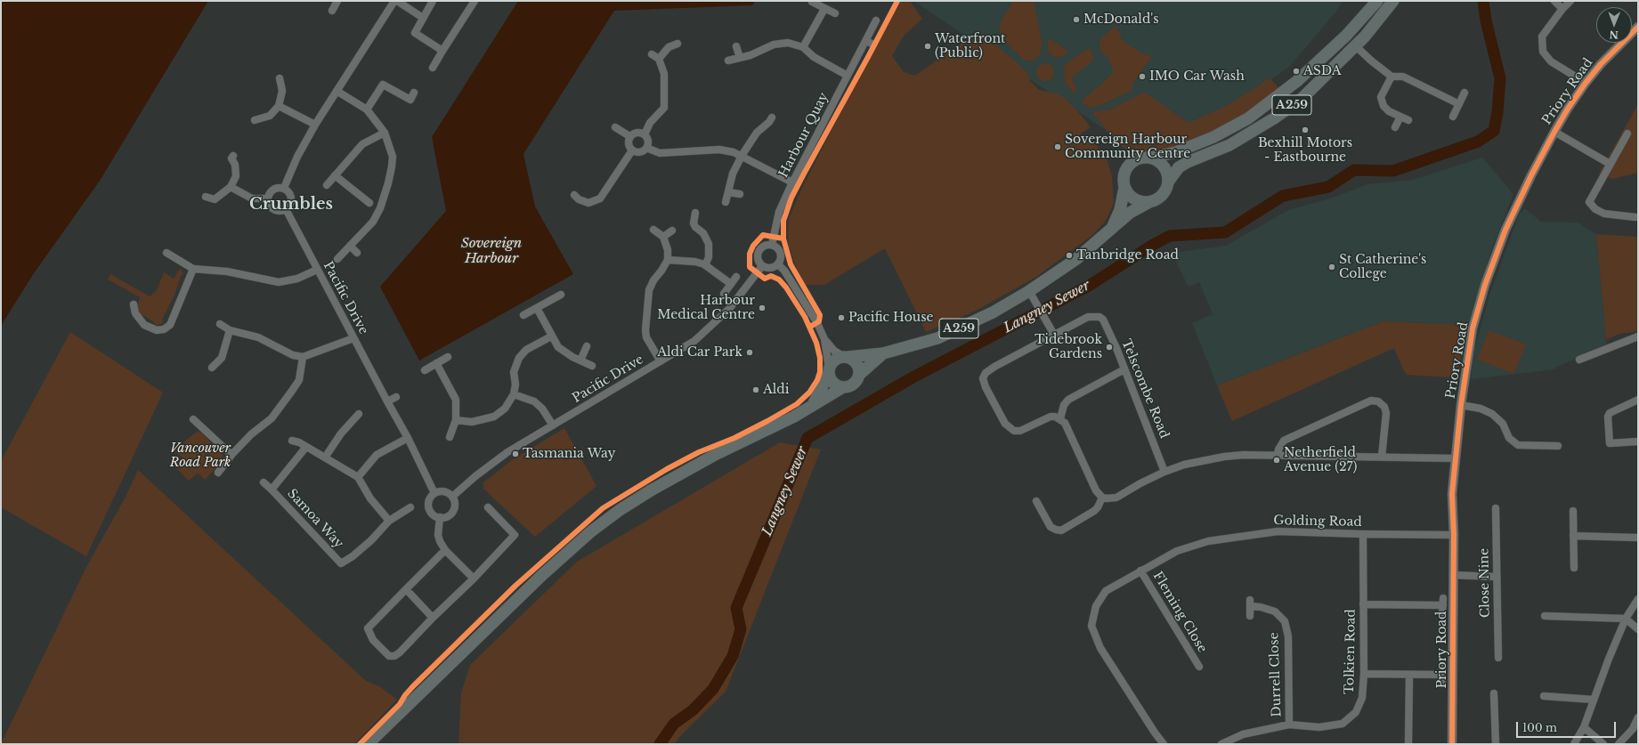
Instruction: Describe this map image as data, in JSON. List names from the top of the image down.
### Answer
{
  "streets": {
    "main road": ["A259"],
    "street": [
      "Priory Road",
      "Harbour Quay",
      "Pacific Drive",
      "Telscombe Road",
      "Samoa Way",
      "Golding Road",
      "Close Nine",
      "Fleming Close",
      "Tolkien Road",
      "Durrell Close"
    ]
  },
  "crossings": [
    ["Priory Road", "Golding Road"],
    ["Harbour Quay", "Pacific Drive"],
    ["Golding Road", "Fleming Close"],
    ["Golding Road", "Tolkien Road"],
    ["Tolkien Road", "Durrell Close"]
  ],
  "districts": ["Crumbles"],
  "water": ["Sovereign Harbour", "Langney Sewer"],
  "parks": ["Vancouver Road Park"],
  "places": [
    "McDonald's",
    "Waterfront (Public)",
    "ASDA",
    "IMO Car Wash",
    "Bexhill Motors - Eastbourne",
    "Sovereign Harbour Community Centre",
    "Tanbridge Road",
    "St Catherine's College",
    "Harbour Medical Centre",
    "Pacific House",
    "Tidebrook Gardens",
    "Aldi Car Park",
    "Aldi",
    "Tasmania Way",
    "Netherfield Avenue (27)"
  ],
  "scale_bar": "100 m",
  "north": "bottom"
}
